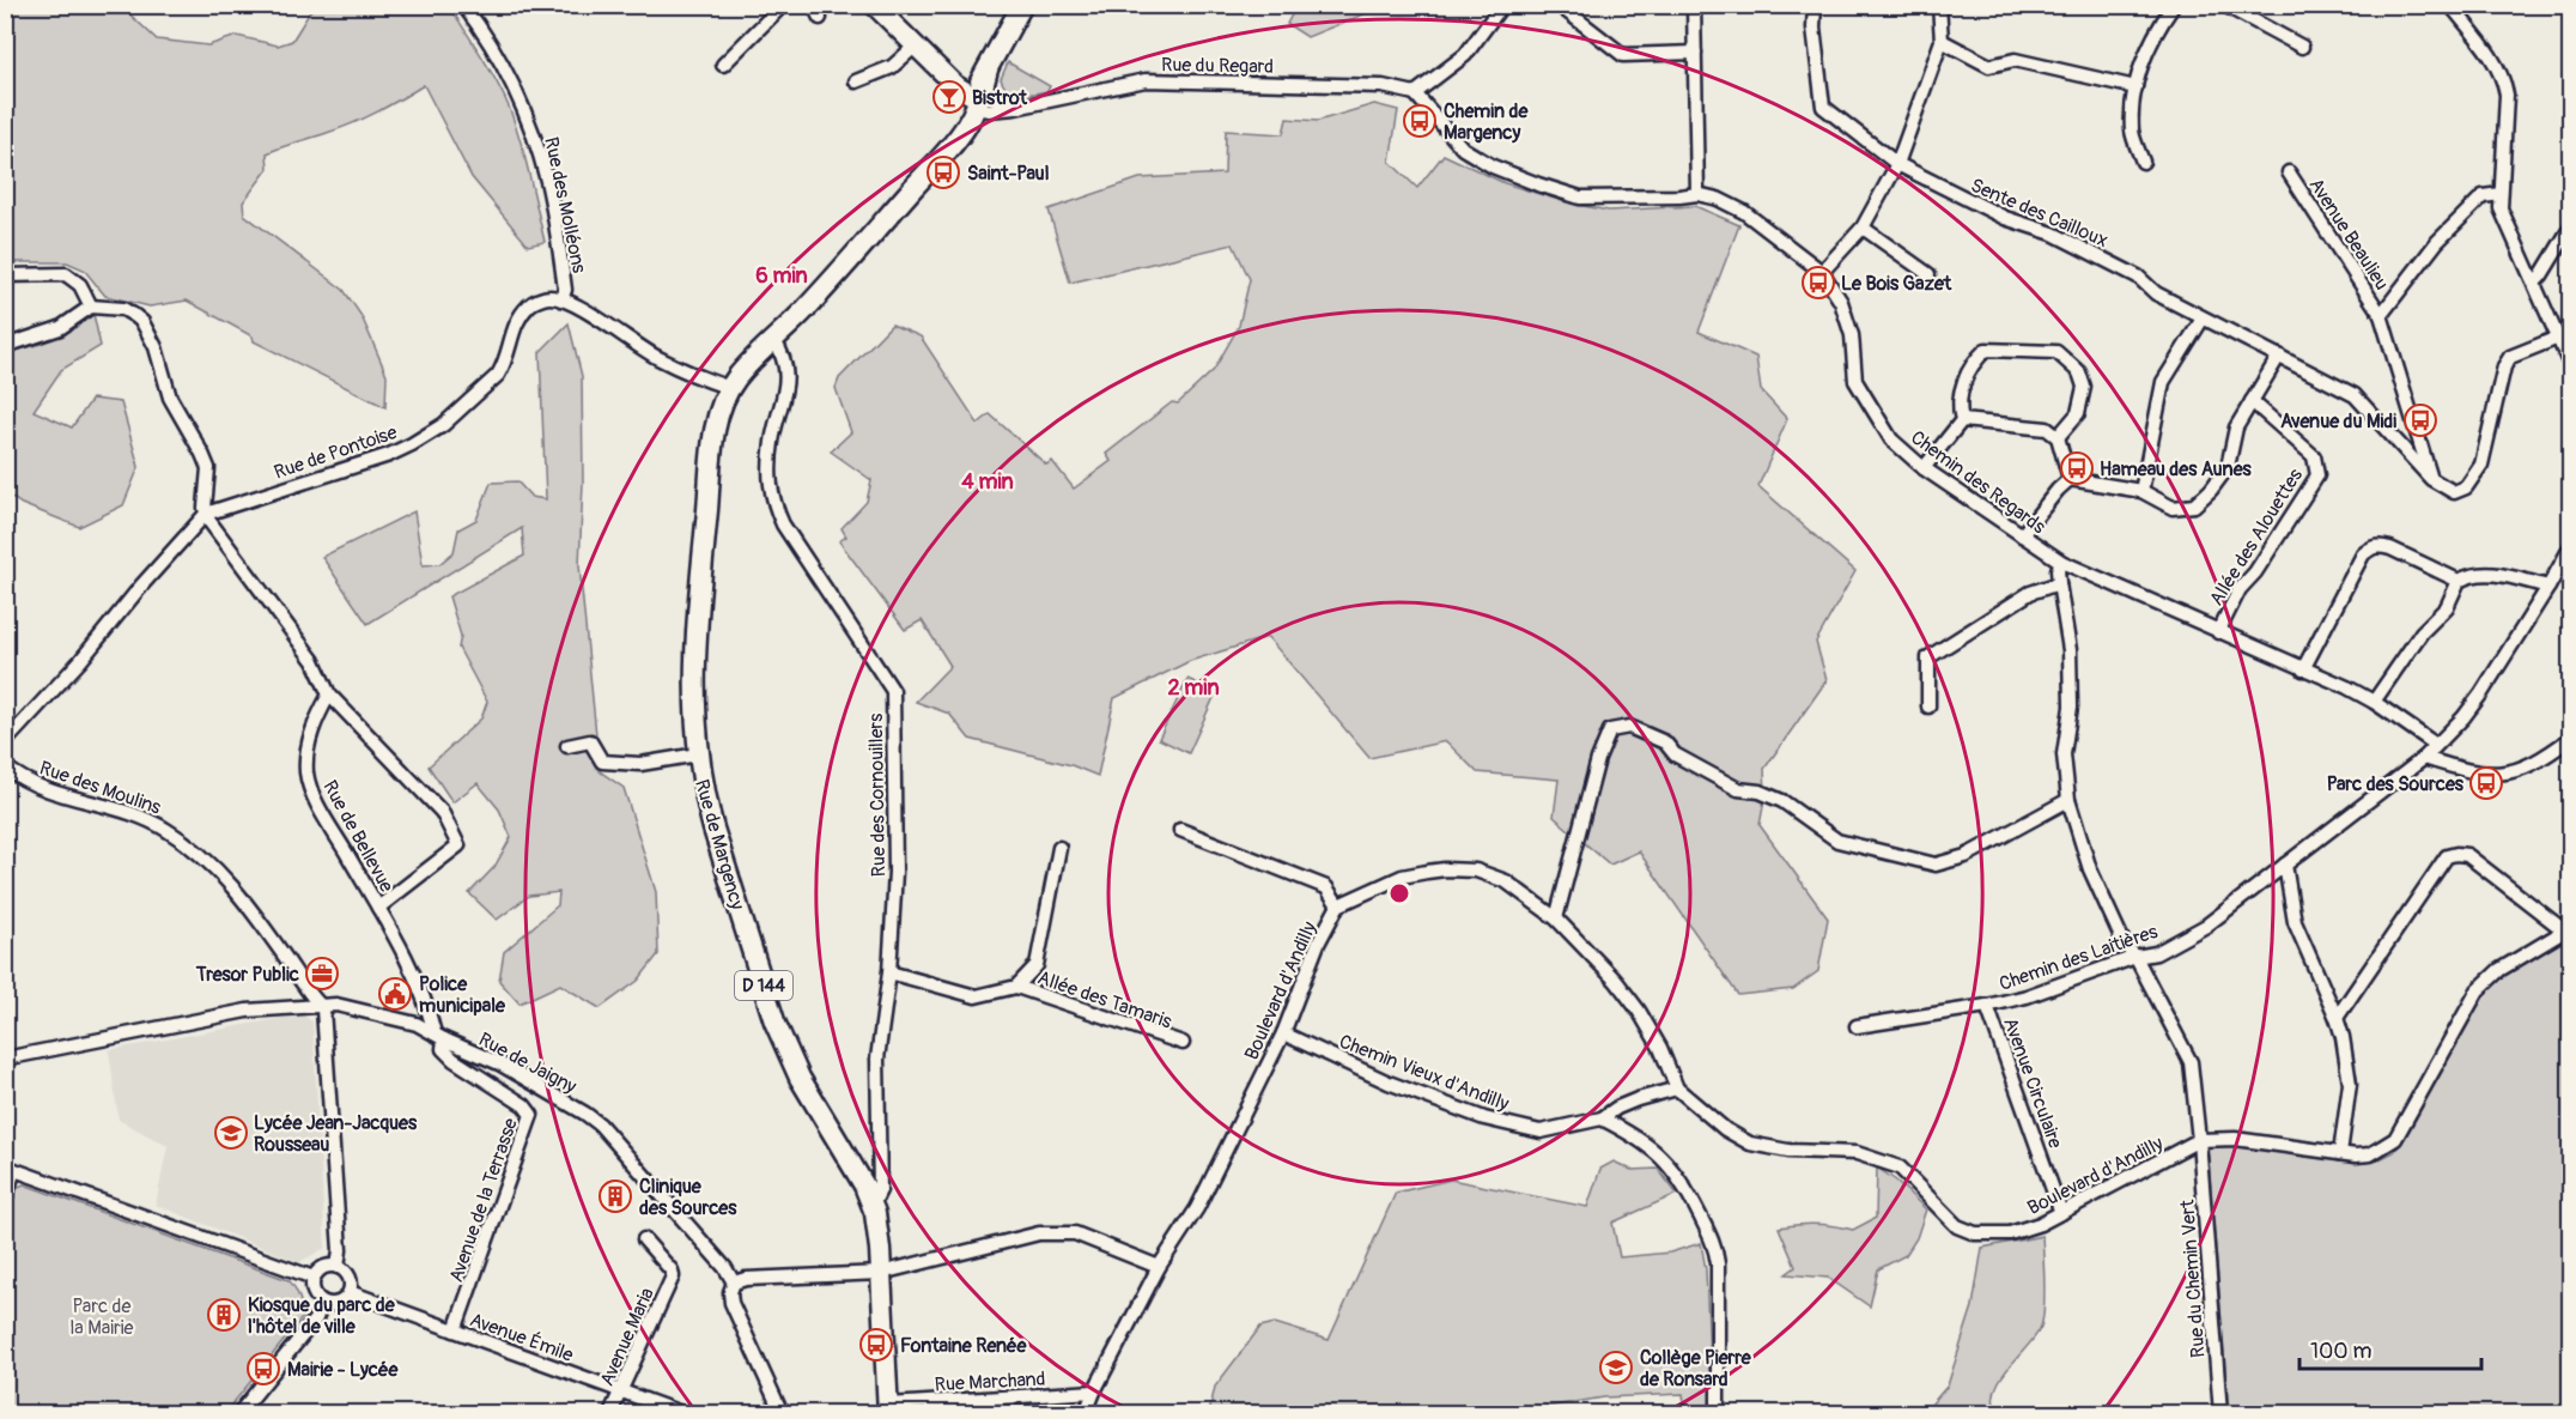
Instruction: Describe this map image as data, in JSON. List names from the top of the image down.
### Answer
{
  "streets": {
    "main road": ["Rue de Margency", "D 144"],
    "street": [
      "Rue du Regard",
      "Rue des Molléons",
      "Sente des Cailloux",
      "Avenue Beaulieu",
      "Rue de Pontoise",
      "Chemin des Regards",
      "Allée des Alouettes",
      "Rue des Moulins",
      "Rue des Cornouillers",
      "Rue de Bellevue",
      "Chemin des Laitières",
      "Boulevard d'Andilly",
      "Allée des Tamaris",
      "Rue de Jaigny",
      "Chemin Vieux d'Andilly",
      "Avenue Circulaire",
      "Avenue de la Terrasse",
      "Rue du Chemin Vert",
      "Avenue Émile",
      "Avenue Maria",
      "Rue Marchand"
    ]
  },
  "crossings": [
    ["Rue du Regard", "Chemin des Regards"],
    ["Rue du Regard", "D 144"],
    ["Rue des Molléons", "Rue de Pontoise"],
    ["Chemin des Regards", "Allée des Alouettes"],
    ["Chemin des Regards", "Chemin des Laitières"],
    ["Chemin des Regards", "Rue du Chemin Vert"],
    ["Rue des Moulins", "Rue de Jaigny"],
    ["Rue des Cornouillers", "Rue de Margency"],
    ["Rue des Cornouillers", "D 144"],
    ["Rue de Bellevue", "Rue de Jaigny"],
    ["Rue de Bellevue", "Avenue de la Terrasse"],
    ["Rue de Margency", "D 144"],
    ["Chemin des Laitières", "Avenue Circulaire"],
    ["Chemin des Laitières", "Rue du Chemin Vert"],
    ["D 144", "Rue Marchand"],
    ["Boulevard d'Andilly", "Chemin Vieux d'Andilly"],
    ["Boulevard d'Andilly", "Avenue Circulaire"],
    ["Boulevard d'Andilly", "Rue du Chemin Vert"],
    ["Boulevard d'Andilly", "Rue Marchand"],
    ["Rue de Jaigny", "Avenue de la Terrasse"],
    ["Avenue de la Terrasse", "Avenue Émile"],
    ["Avenue Émile", "Avenue Maria"]
  ],
  "parks": ["Parc de la Mairie"],
  "places": {
    "bar": ["Bistrot"],
    "bus stop": [
      "Chemin de Margency",
      "Saint-Paul",
      "Le Bois Gazet",
      "Avenue du Midi",
      "Hameau des Aunes",
      "Parc des Sources",
      "Fontaine Renée",
      "Mairie - Lycée"
    ],
    "office": ["Tresor Public"],
    "public building": ["Police municipale"],
    "school or university": ["Lycée Jean-Jacques Rousseau", "Collège Pierre de Ronsard"],
    "building": ["Clinique des Sources", "Kiosque du parc de l'hôtel de ville"]
  },
  "scale_bar": "100 m",
  "rings": ["6 min", "4 min", "2 min"]
}
